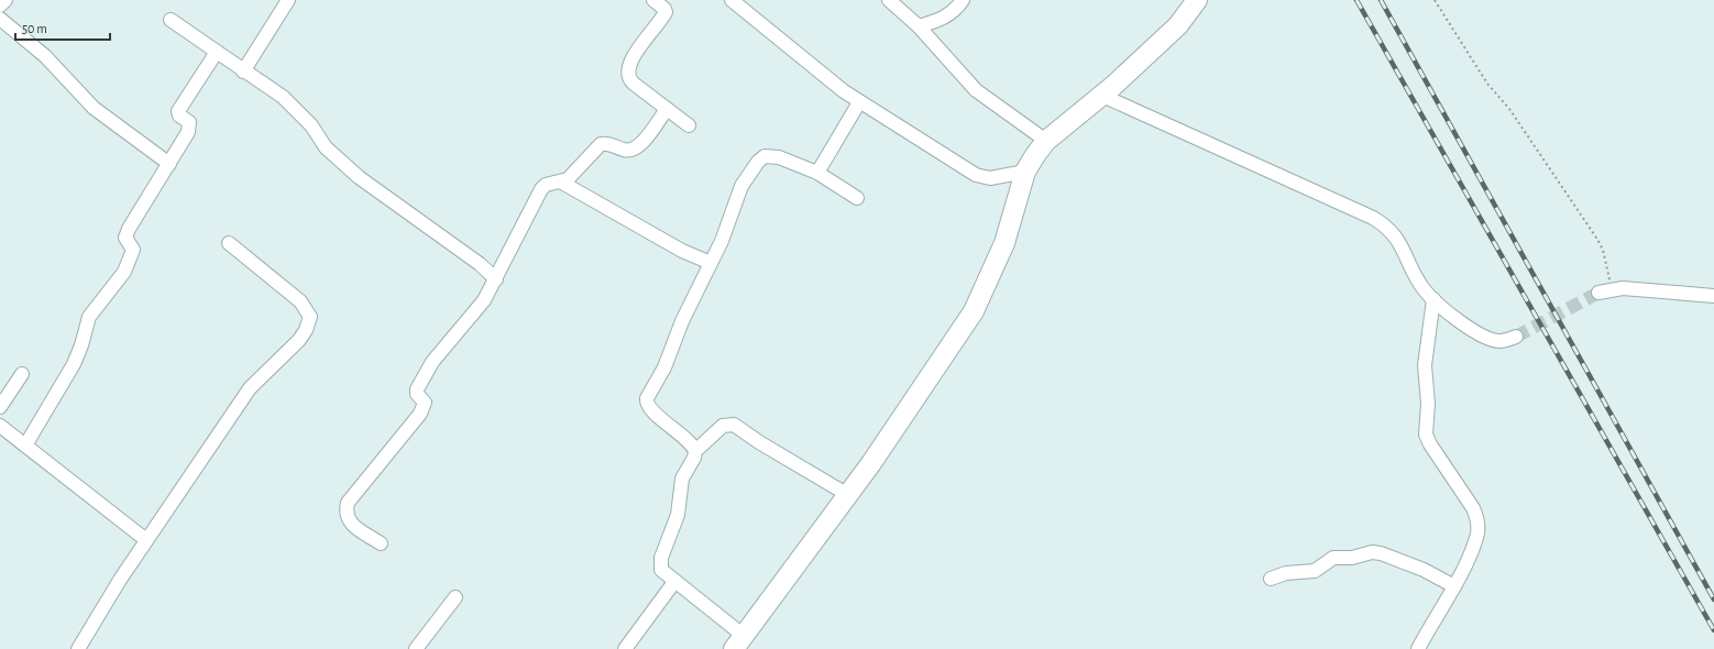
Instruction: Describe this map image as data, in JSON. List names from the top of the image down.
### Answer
{
  "scale_bar": "50 m"
}
